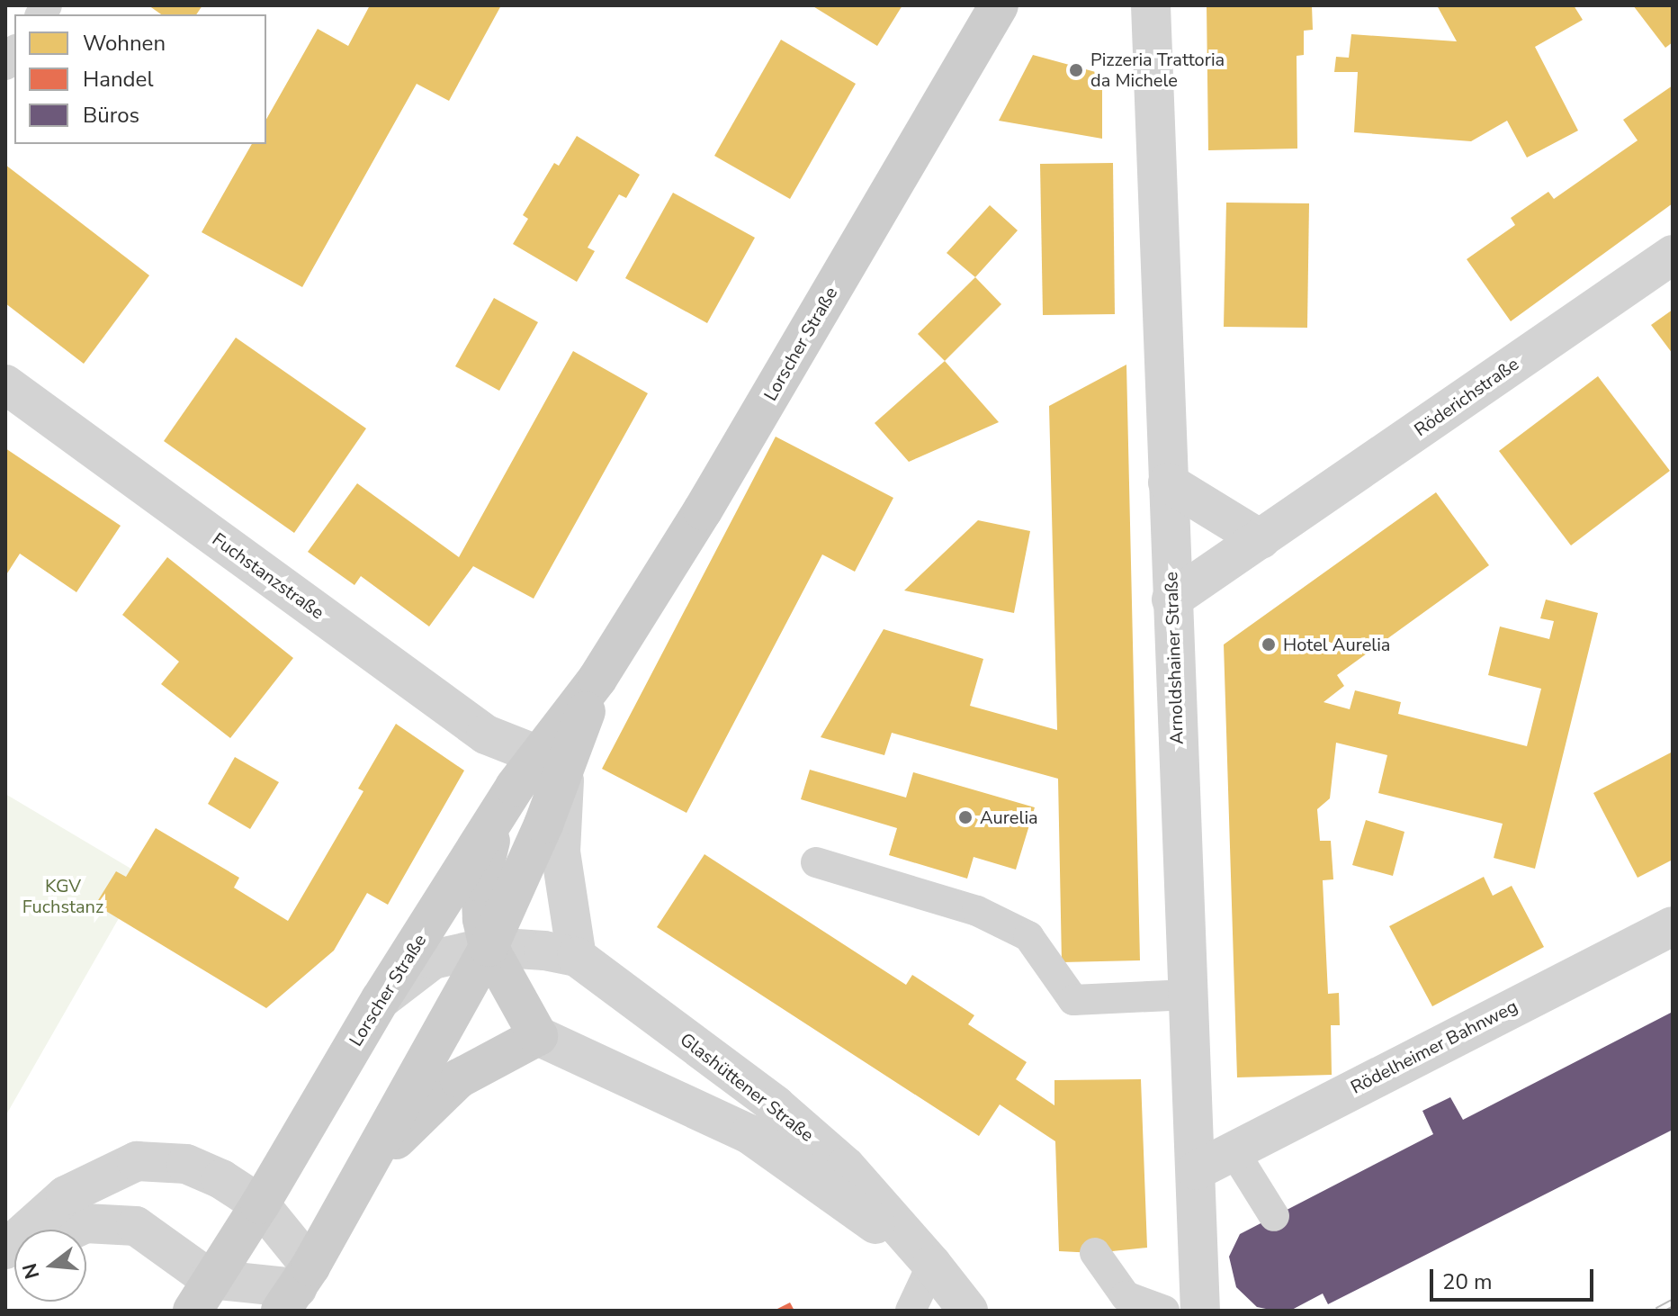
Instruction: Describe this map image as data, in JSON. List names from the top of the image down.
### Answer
{
  "streets": {
    "main road": ["Lorscher Straße"],
    "street": [
      "Röderichstraße",
      "Fuchstanzstraße",
      "Arnoldshainer Straße",
      "Rödelheimer Bahnweg",
      "Glashüttener Straße"
    ]
  },
  "crossings": [
    ["Lorscher Straße", "Fuchstanzstraße"],
    ["Lorscher Straße", "Glashüttener Straße"],
    ["Röderichstraße", "Arnoldshainer Straße"],
    ["Arnoldshainer Straße", "Rödelheimer Bahnweg"]
  ],
  "parks": ["KGV Fuchstanz"],
  "places": ["Pizzeria Trattoria da Michele", "Hotel Aurelia", "Aurelia"],
  "legend": ["Wohnen", "Handel", "Büros"],
  "scale_bar": "20 m",
  "north": "left"
}
